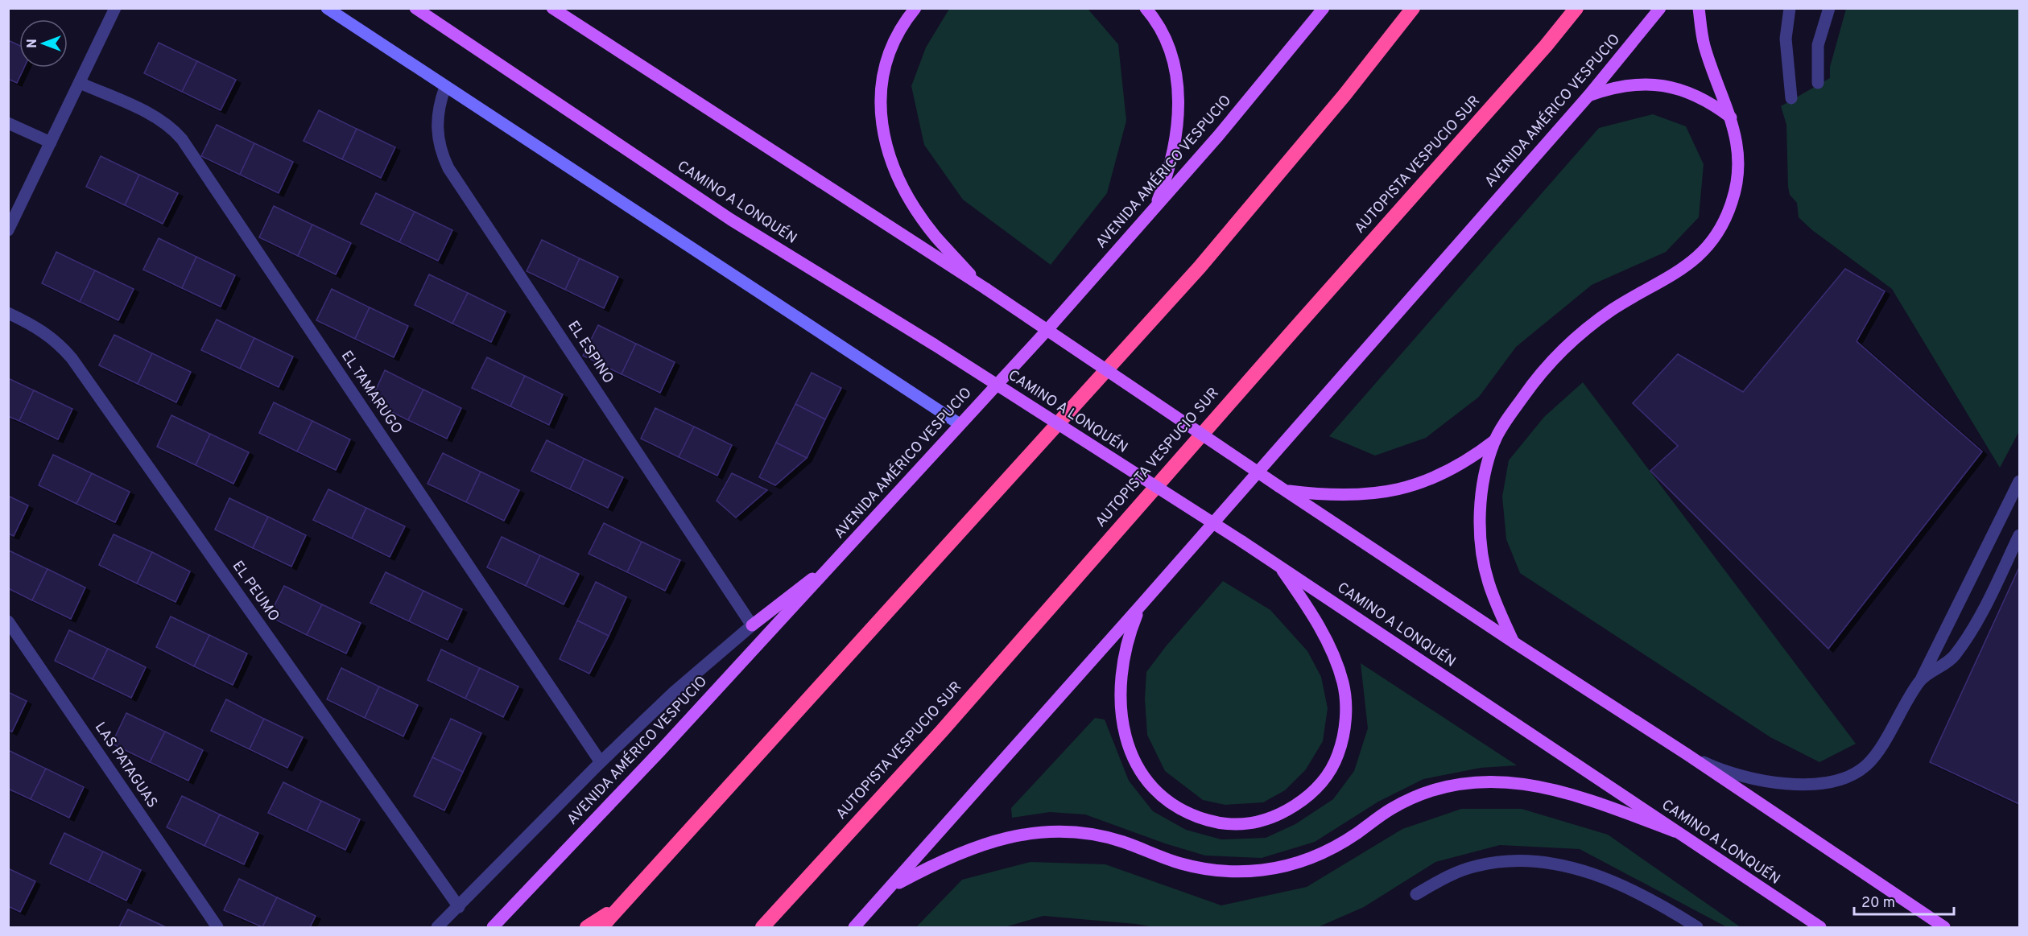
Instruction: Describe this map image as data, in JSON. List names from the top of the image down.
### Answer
{
  "streets": {
    "highway": ["AUTOPISTA VESPUCIO SUR"],
    "main road": ["AVENIDA AMÉRICO VESPUCIO", "CAMINO A LONQUÉN"],
    "street": [
      "EL ESPINO",
      "EL TAMARUGO",
      "EL PEUMO",
      "LAS PATAGUAS"
    ]
  },
  "crossings": [
    ["AVENIDA AMÉRICO VESPUCIO", "EL ESPINO"],
    ["AVENIDA AMÉRICO VESPUCIO", "EL TAMARUGO"],
    ["AVENIDA AMÉRICO VESPUCIO", "EL PEUMO"]
  ],
  "scale_bar": "20 m",
  "north": "left"
}
